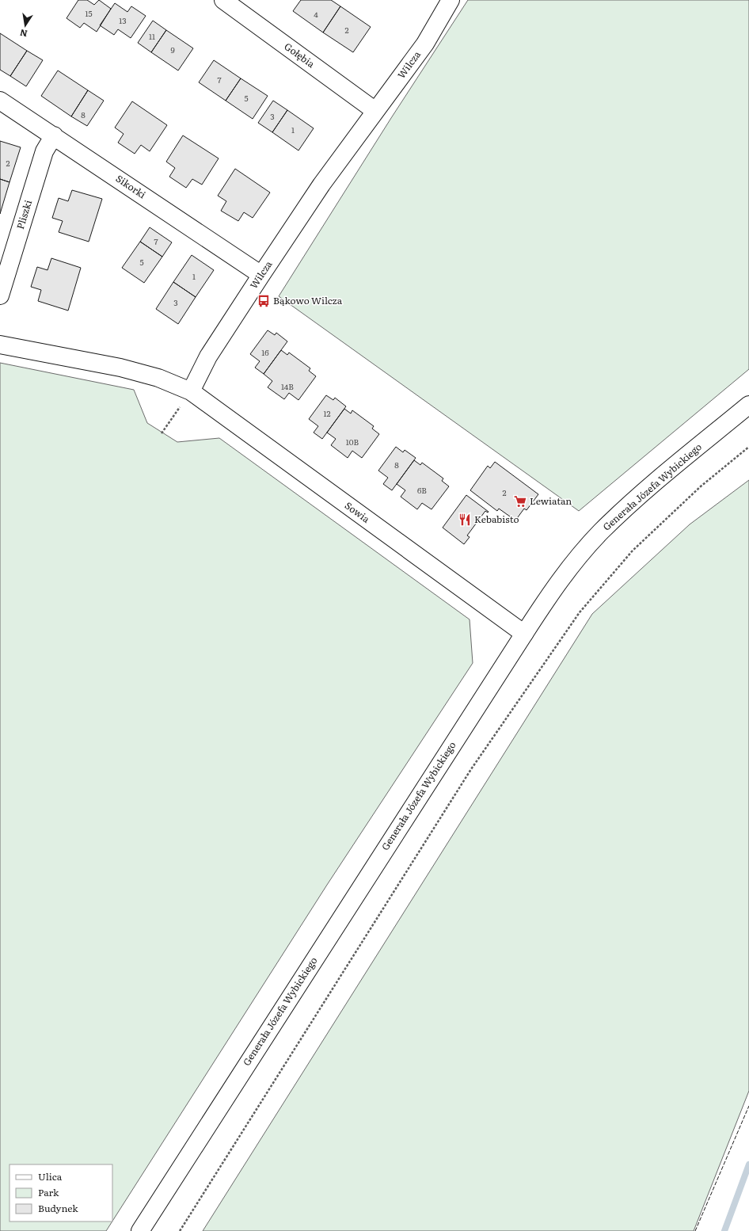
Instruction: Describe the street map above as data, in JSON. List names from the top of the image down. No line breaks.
{"streets":{"street":["Gołębia","Wilcza","Sikorki","Pliszki","Generała Józefa Wybickiego","Sowia"]},"crossings":[["Gołębia","Wilcza"],["Wilcza","Sikorki"],["Wilcza","Sowia"],["Sikorki","Pliszki"],["Generała Józefa Wybickiego","Sowia"]],"places":{"bus stop":["Bąkowo Wilcza"],"supermarket":["Lewiatan"],"restaurant":["Kebabisto"]},"house_numbers":["15","4","13","2","11","9","7","5","8","3","1","2","7","5","1","3","16","14B","12","10B","8","6B","2"],"legend":["Ulica","Park","Budynek"],"north":"bottom"}
